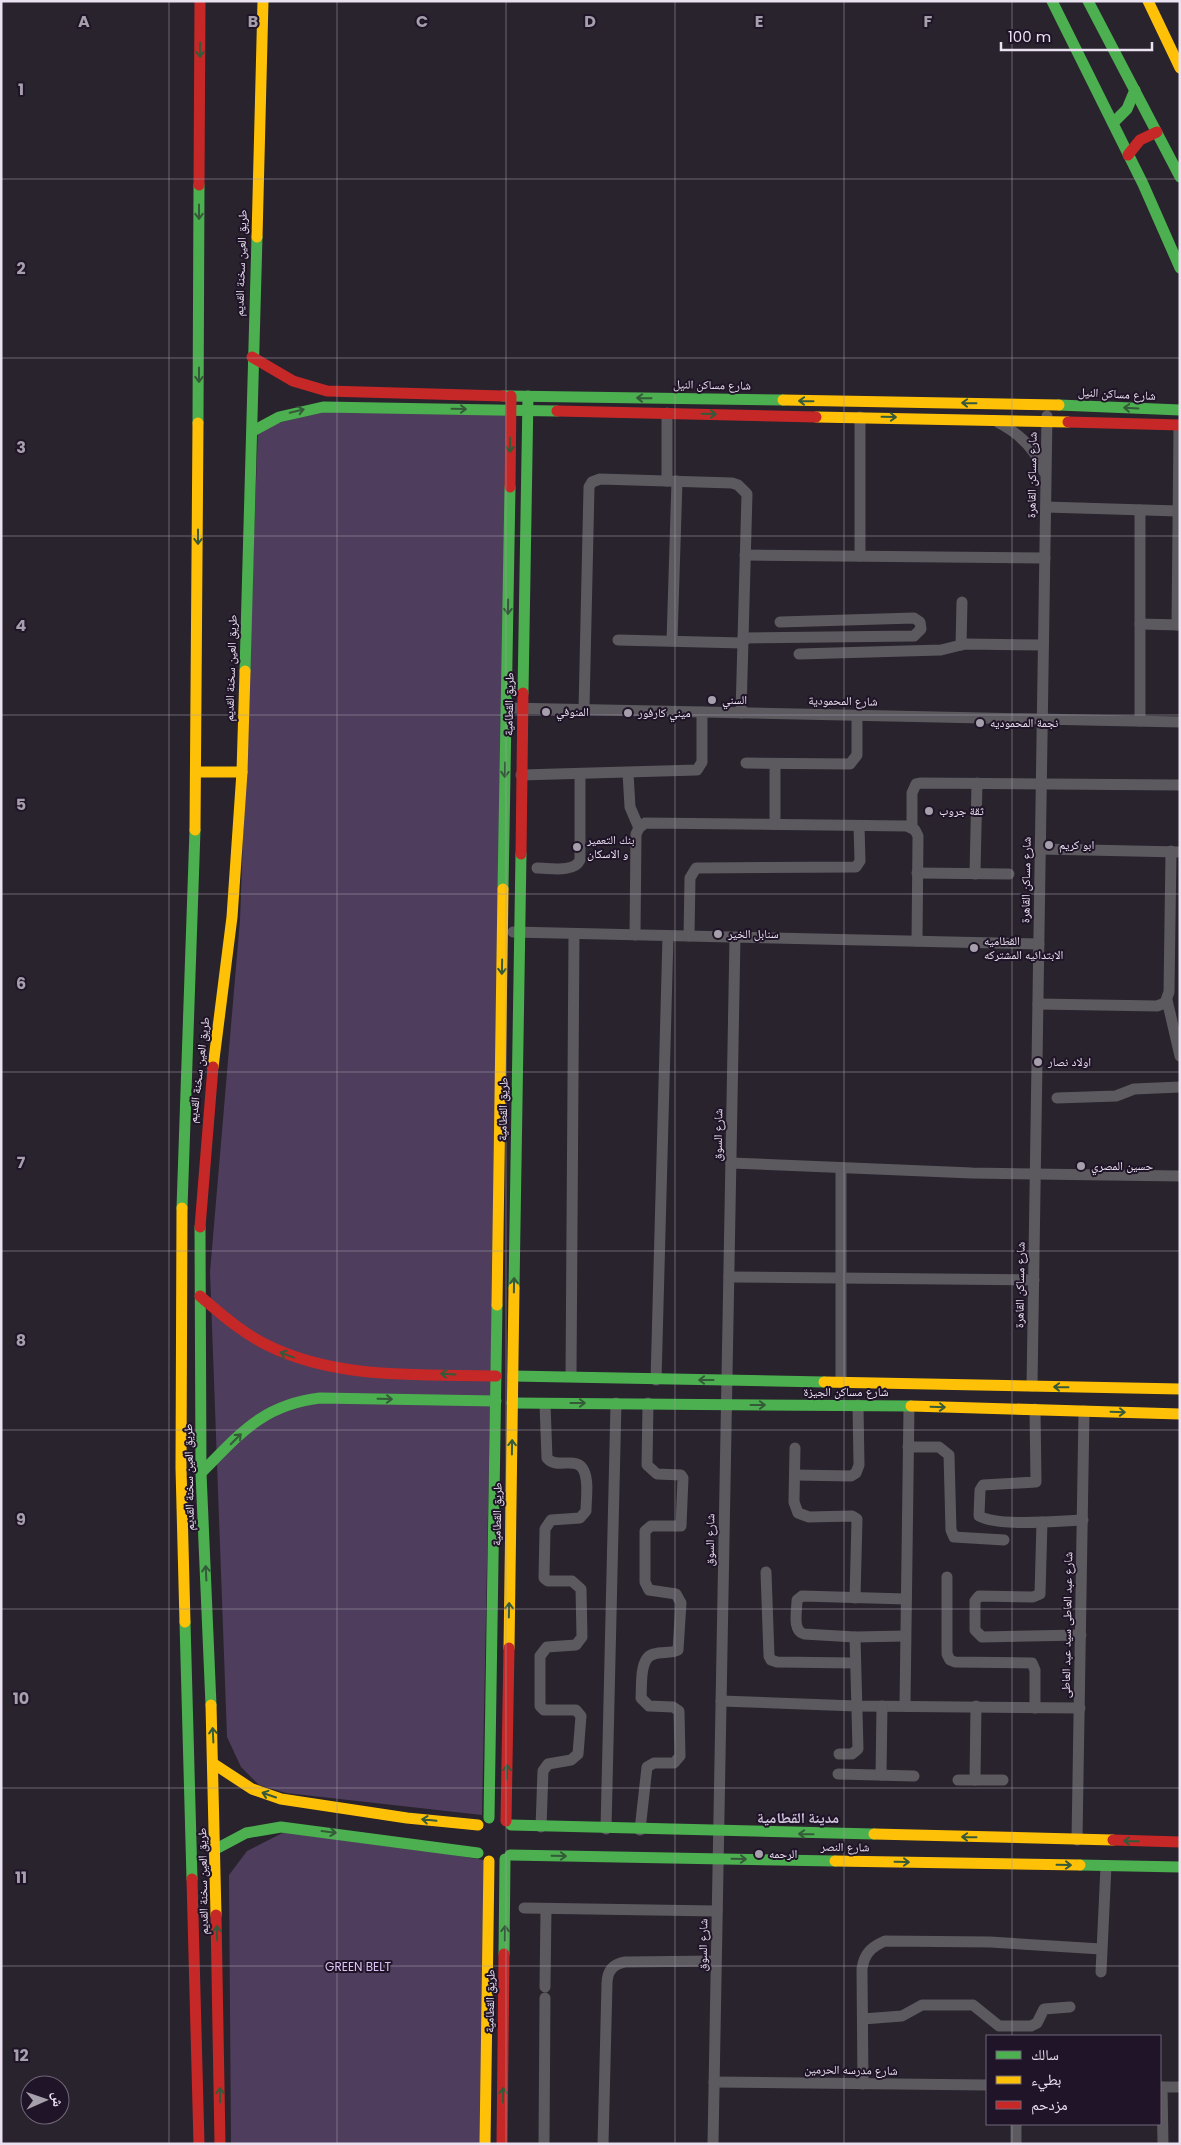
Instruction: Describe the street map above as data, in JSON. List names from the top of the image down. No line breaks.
{"streets":{"street":["طريق العين سخنة القديم","شارع مساكن النيل","شارع مساكن القاهرة","شارع المحمودية","طريق القطامية","شارع السوق","شارع مساكن الجيزة","شارع عبد العاطى سيد عبد العاطى","شارع النصر","شارع مدرسه الحرمين"]},"crossings":[["طريق العين سخنة القديم","شارع مساكن النيل"],["شارع مساكن النيل","شارع مساكن القاهرة"],["شارع مساكن النيل","طريق القطامية"],["شارع مساكن القاهرة","شارع المحمودية"],["شارع مساكن القاهرة","شارع مساكن الجيزة"],["شارع المحمودية","طريق القطامية"],["طريق القطامية","شارع مساكن الجيزة"],["طريق القطامية","شارع النصر"],["شارع السوق","شارع مساكن الجيزة"],["شارع السوق","شارع النصر"],["شارع السوق","شارع مدرسه الحرمين"],["شارع مساكن الجيزة","شارع عبد العاطى سيد عبد العاطى"],["شارع عبد العاطى سيد عبد العاطى","شارع النصر"]],"districts":["مدينة القطامية"],"parks":["GREEN BELT"],"places":["السني","المنوفي","ميني كارفور","نجمة المحموديه","ثقة جروب","ابو كريم","بنك التعمير و الاسكان","سنابل الخير","القطاميه الابتدائيه المشتركه","اولاد نصار","حسين المصري","الرحمه"],"legend":["سالك","بطيء","مزدحم"],"scale_bar":"100 m","north":"right","grid":{"columns":["A","B","C","D","E","F"],"rows":["1","2","3","4","5","6","7","8","9","10","11","12"]}}
